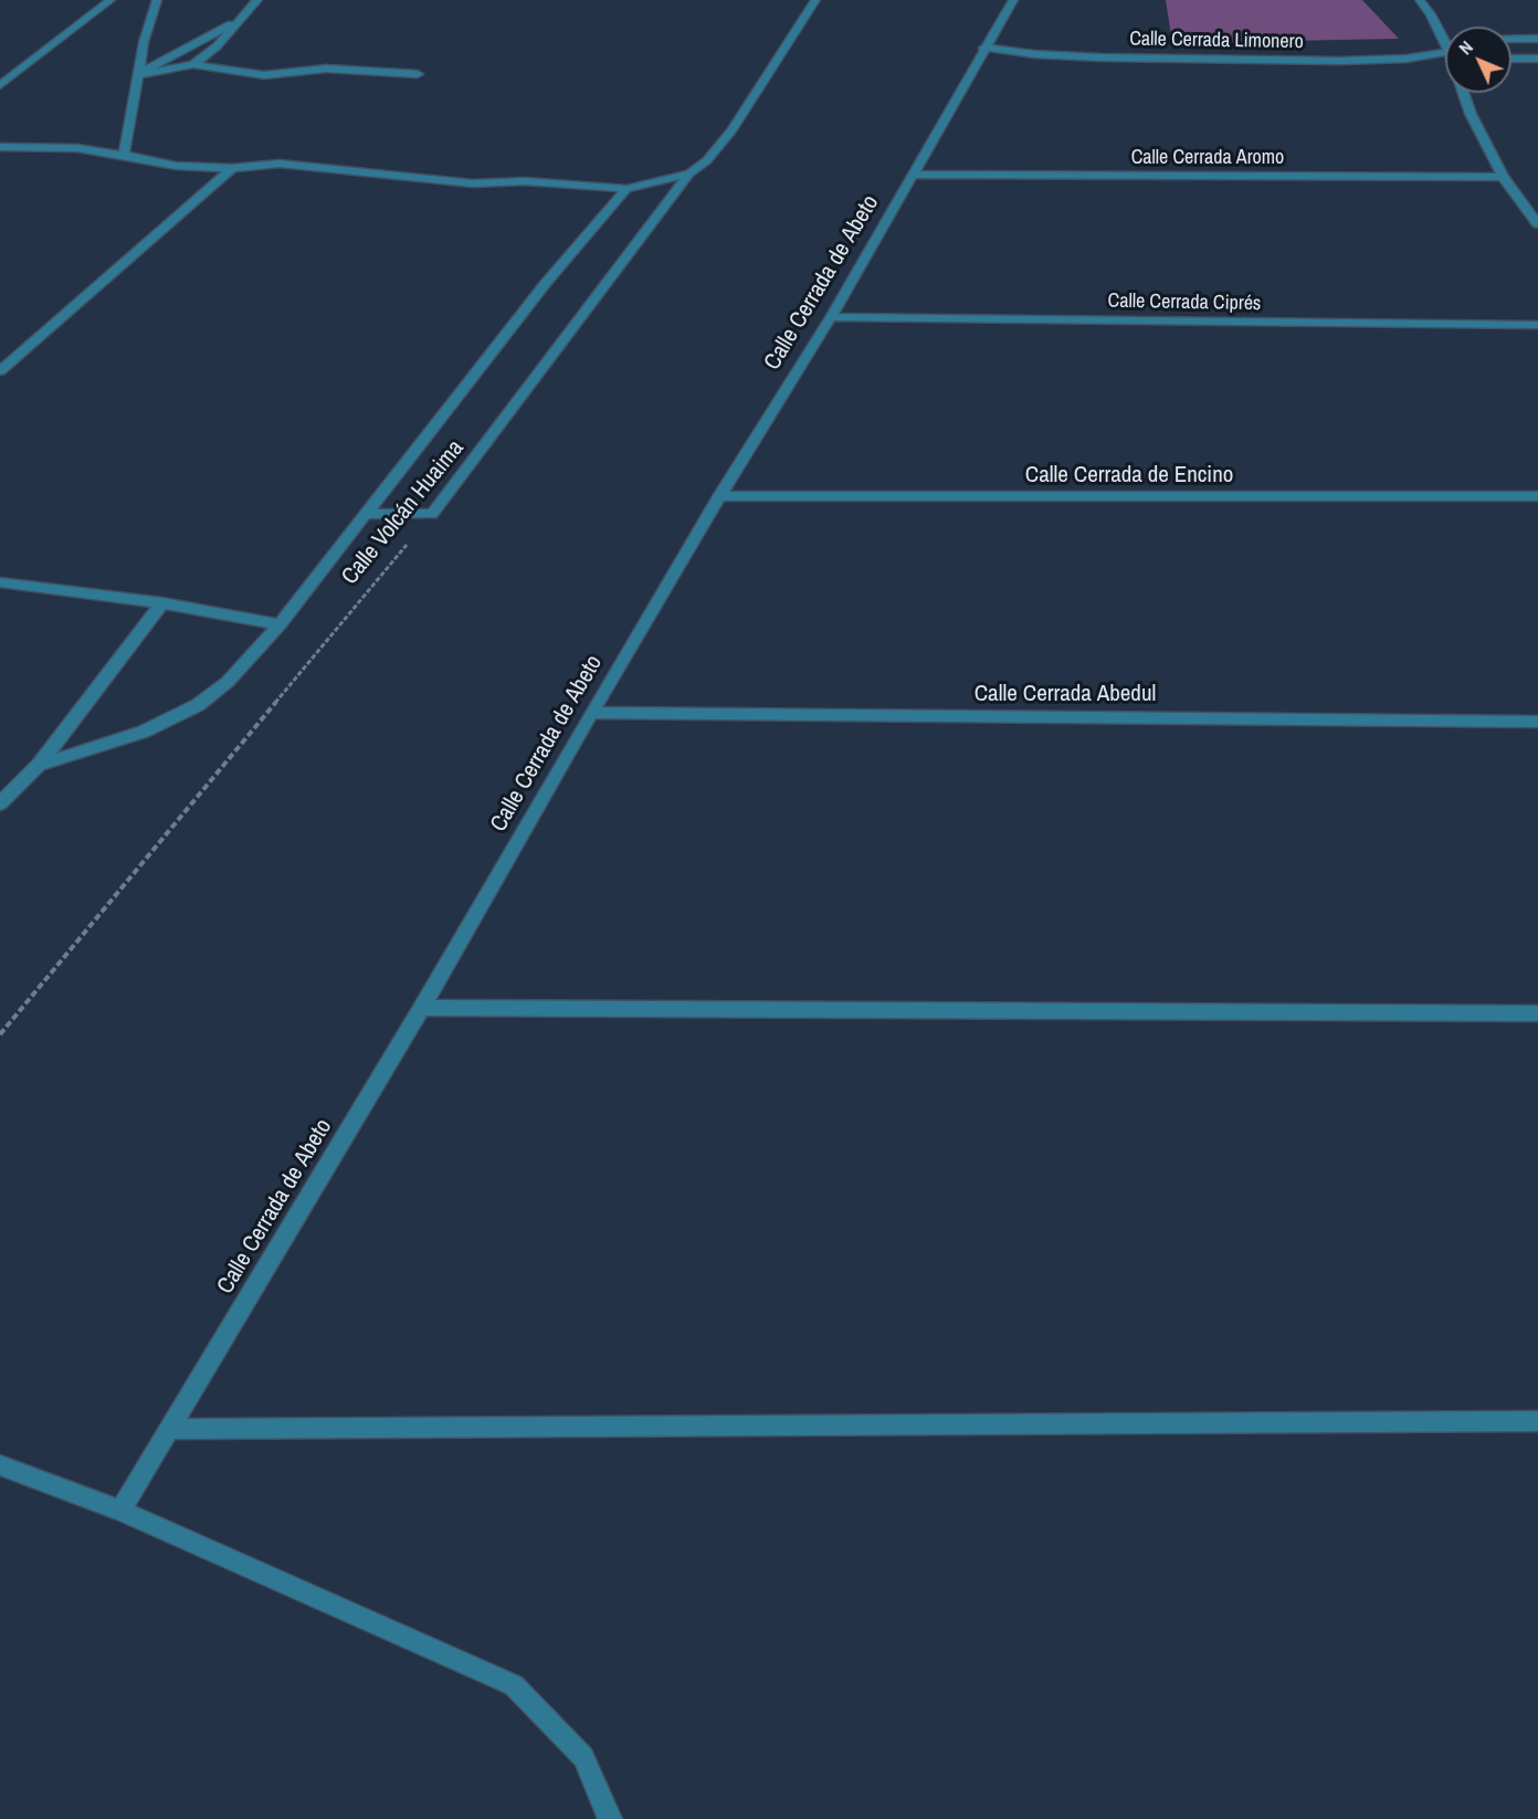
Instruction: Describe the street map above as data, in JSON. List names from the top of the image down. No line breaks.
{"streets":{"street":["Calle Cerrada Limonero","Calle Cerrada Aromo","Calle Cerrada de Abeto","Calle Cerrada Ciprés","Calle Cerrada de Encino","Calle Volcán Huaima","Calle Cerrada Abedul"]},"crossings":[["Calle Cerrada Limonero","Calle Cerrada de Abeto"],["Calle Cerrada Aromo","Calle Cerrada de Abeto"],["Calle Cerrada de Abeto","Calle Cerrada Ciprés"],["Calle Cerrada de Abeto","Calle Cerrada de Encino"],["Calle Cerrada de Abeto","Calle Cerrada Abedul"]],"north":"top left"}
